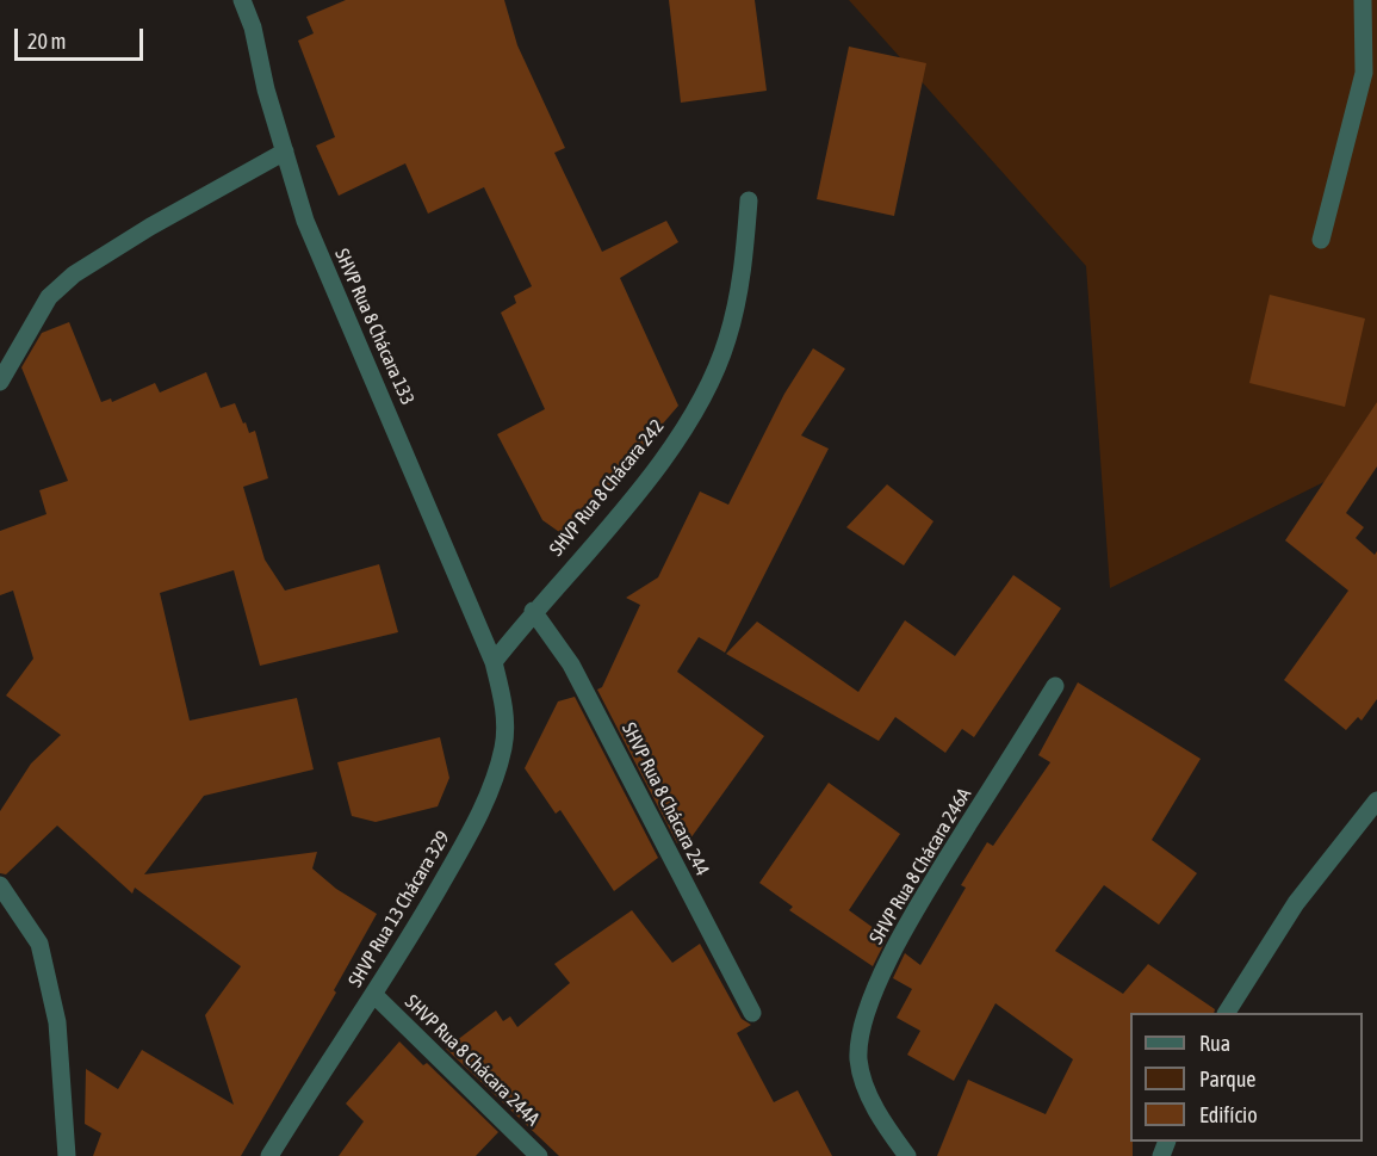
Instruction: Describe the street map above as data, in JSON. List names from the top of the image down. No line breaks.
{"streets":{"street":["SHVP Rua 8 Chácara 133","SHVP Rua 8 Chácara 242","SHVP Rua 8 Chácara 244","SHVP Rua 8 Chácara 246A","SHVP Rua 13 Chácara 329","SHVP Rua 8 Chácara 244A"]},"crossings":[["SHVP Rua 8 Chácara 133","SHVP Rua 8 Chácara 242"],["SHVP Rua 8 Chácara 133","SHVP Rua 13 Chácara 329"],["SHVP Rua 8 Chácara 242","SHVP Rua 8 Chácara 244"],["SHVP Rua 8 Chácara 242","SHVP Rua 13 Chácara 329"],["SHVP Rua 13 Chácara 329","SHVP Rua 8 Chácara 244A"]],"legend":["Rua","Parque","Edifício"],"scale_bar":"20 m"}
